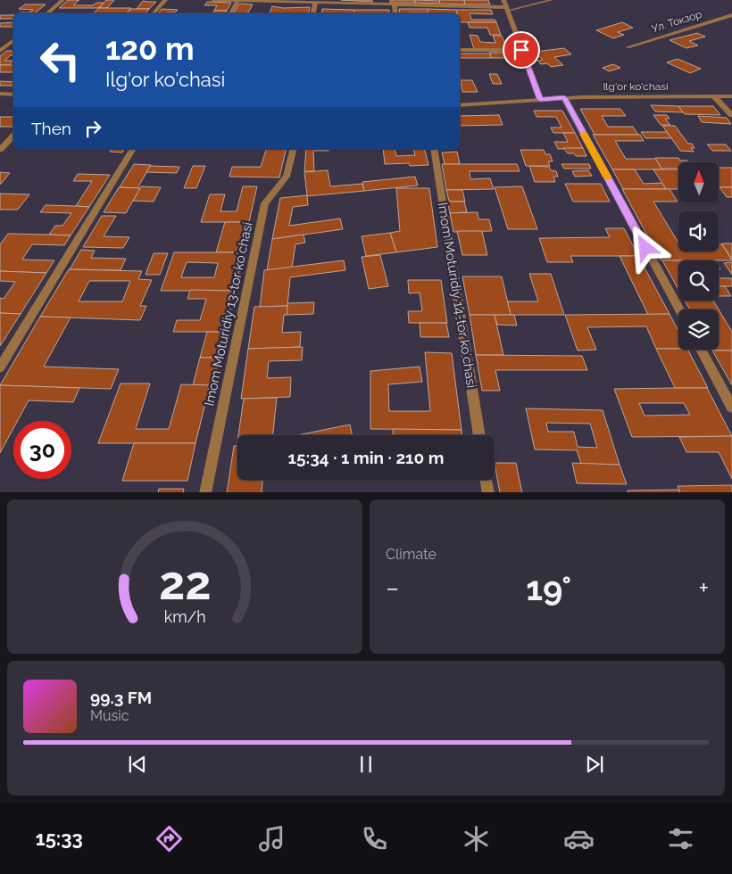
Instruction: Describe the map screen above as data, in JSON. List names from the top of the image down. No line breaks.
{"streets":{"street":["Ул. Токзор","Ilg'or ko'chasi","Imom Moturidiy 14-tor koʻchasi","Imom Moturidiy 13-tor koʻchasi"]},"north":"top","page":{"turn":["120 m","Ilg'or ko'chasi"],"then":"Then","limit":"30","trip":"15:34 · 1 min · 210 m","tile":"Climate","heat":["−","19°","+"],"song":["99.3 FM","Music"],"tabs":"15:33","gauge":["22","km/h"]}}
